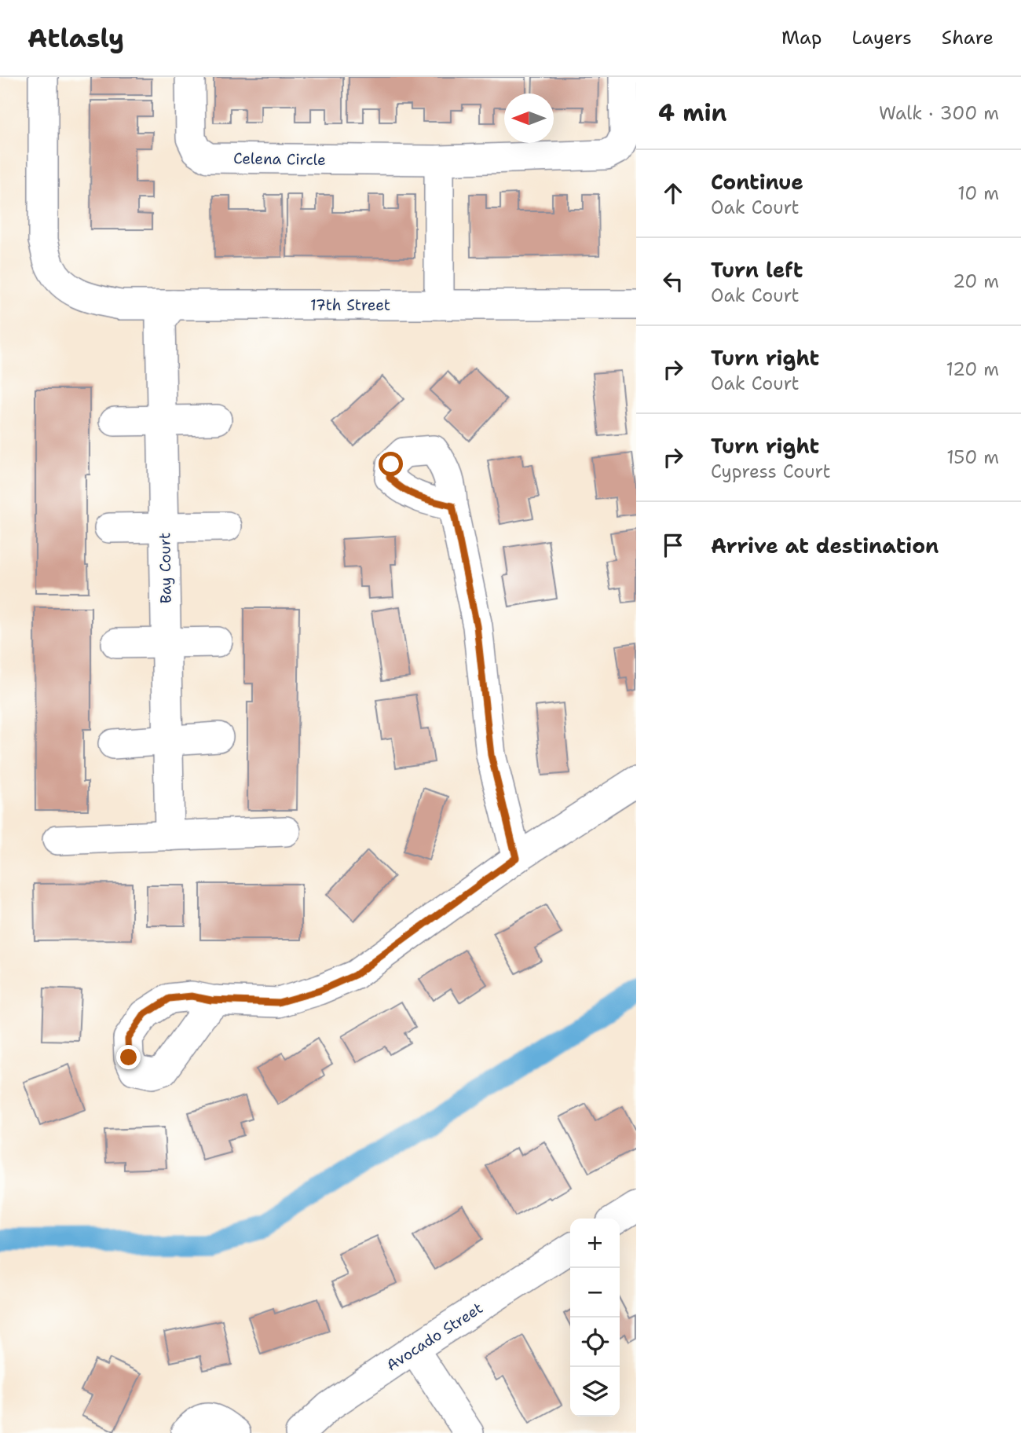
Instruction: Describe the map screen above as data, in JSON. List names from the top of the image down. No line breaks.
{"streets":{"street":["Celena Circle","17th Street","Bay Court","Avocado Street"]},"crossings":[["17th Street","Bay Court"]],"north":"left","page":{"header":"Atlasly","nav":["Map","Layers","Share"],"heading":["4 min","Walk · 300 m"],"list":[["Continue","Oak Court","10 m"],["Turn left","Oak Court","20 m"],["Turn right","Oak Court","120 m"],["Turn right","Cypress Court","150 m"],"Arrive at destination"],"map_buttons":["+","−"]}}
